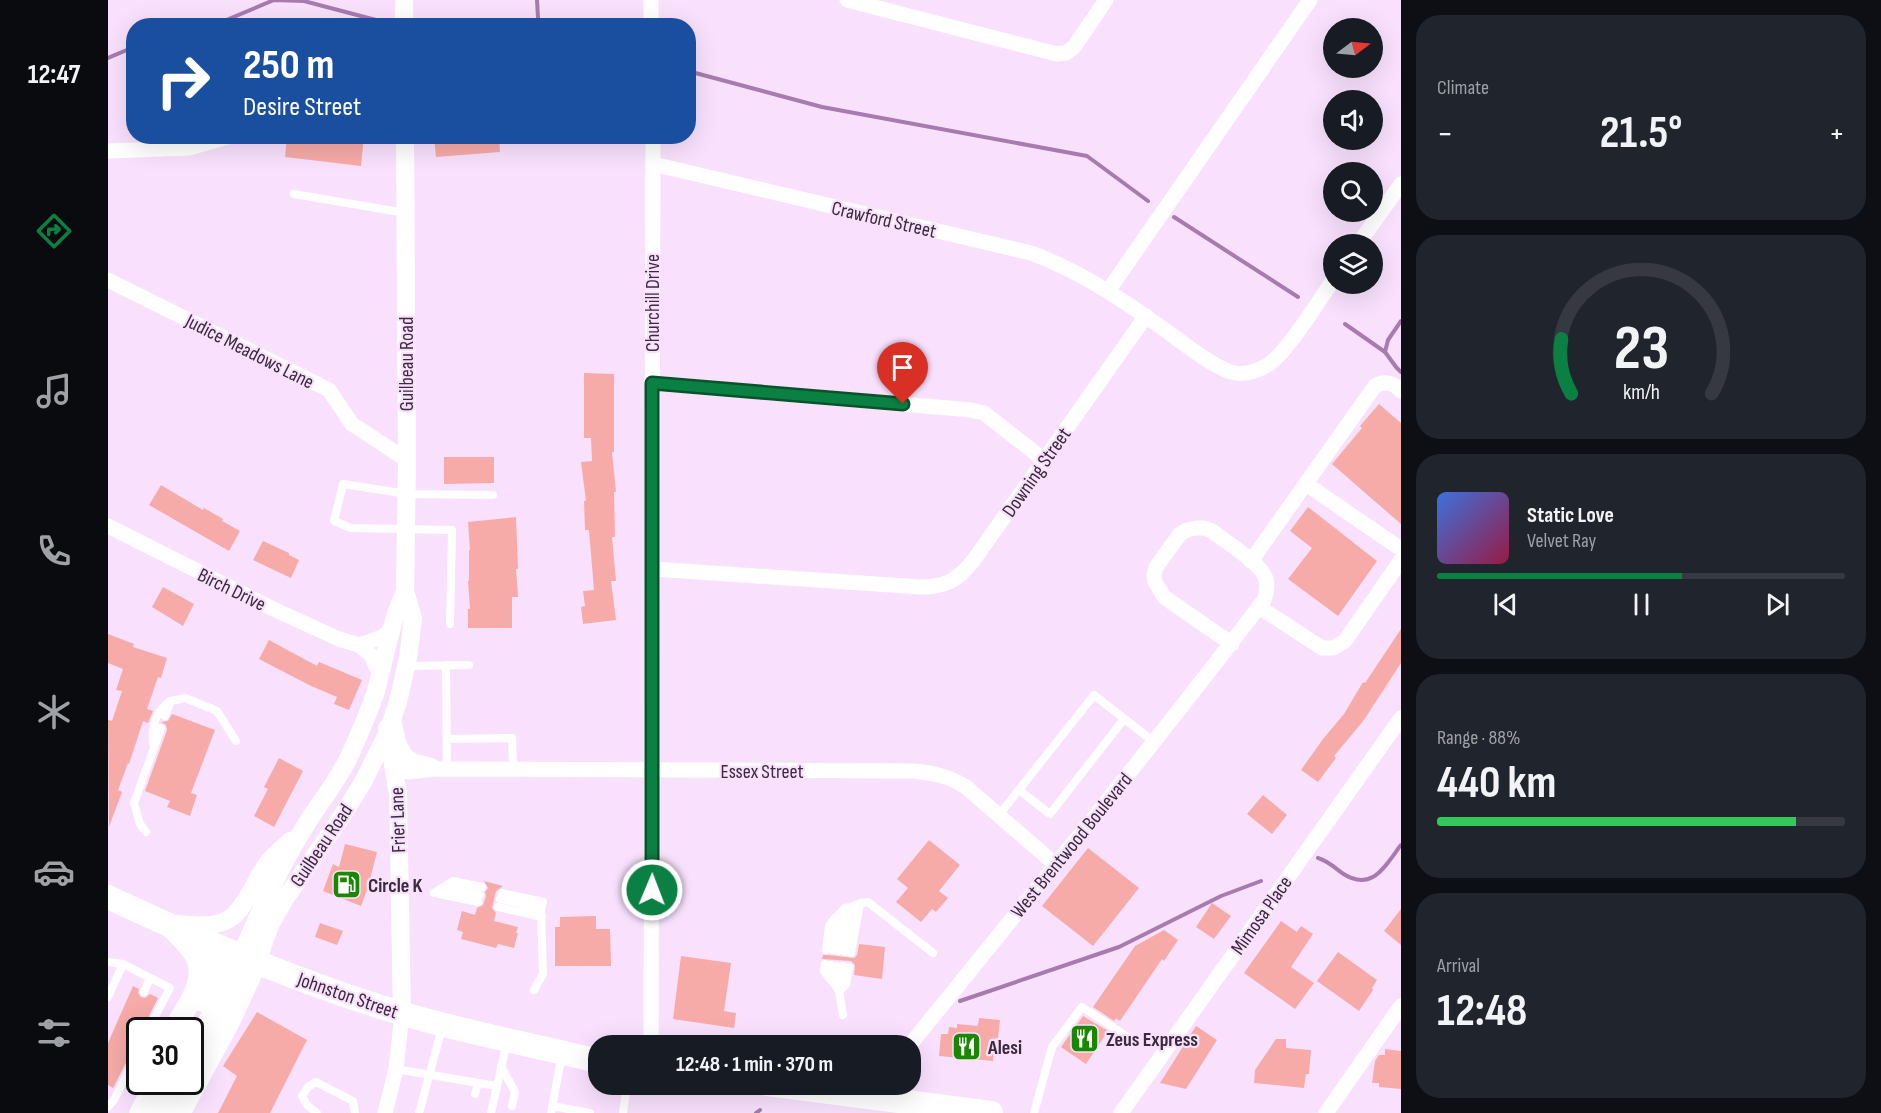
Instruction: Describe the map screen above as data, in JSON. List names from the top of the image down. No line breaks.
{"streets":{"main road":["Johnston Street"],"street":["Crawford Street","Churchill Drive","Judice Meadows Lane","Guilbeau Road","Downing Street","Birch Drive","Essex Street","Frier Lane","West Brentwood Boulevard","Mimosa Place"]},"crossings":[["Crawford Street","Churchill Drive"],["Crawford Street","Downing Street"],["Churchill Drive","Downing Street"],["Churchill Drive","Essex Street"],["Judice Meadows Lane","Guilbeau Road"],["Guilbeau Road","Essex Street"],["Guilbeau Road","Frier Lane"],["Guilbeau Road","Johnston Street"],["Essex Street","Frier Lane"],["Essex Street","West Brentwood Boulevard"],["Frier Lane","Johnston Street"]],"places":{"fuel station":["Circle K"],"restaurant":["Zeus Express","Alesi"]},"north":"right","page":{"tabs":"12:47","tile":["Climate",["Range · 88%","440 km"],["Arrival","12:48"]],"turn":["250 m","Desire Street"],"heat":["−","21.5°","+"],"song":["Static Love","Velvet Ray"],"limit":"30","trip":"12:48 · 1 min · 370 m","gauge":["23","km/h"]}}
